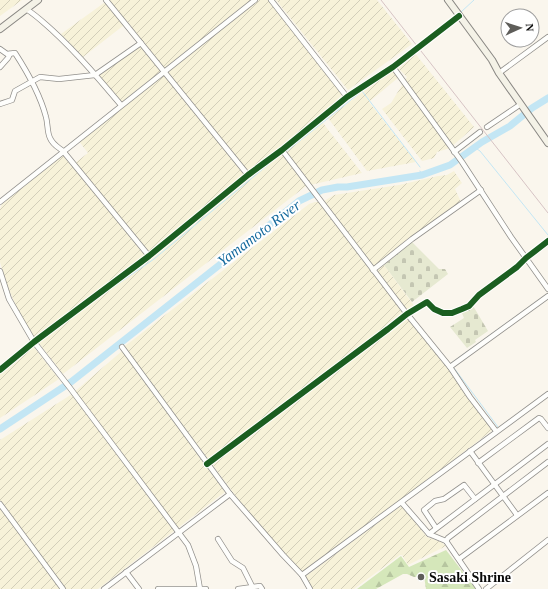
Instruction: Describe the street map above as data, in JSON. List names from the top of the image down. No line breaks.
{"water":["Yamamoto River"],"places":["Sasaki Shrine"],"north":"right"}
